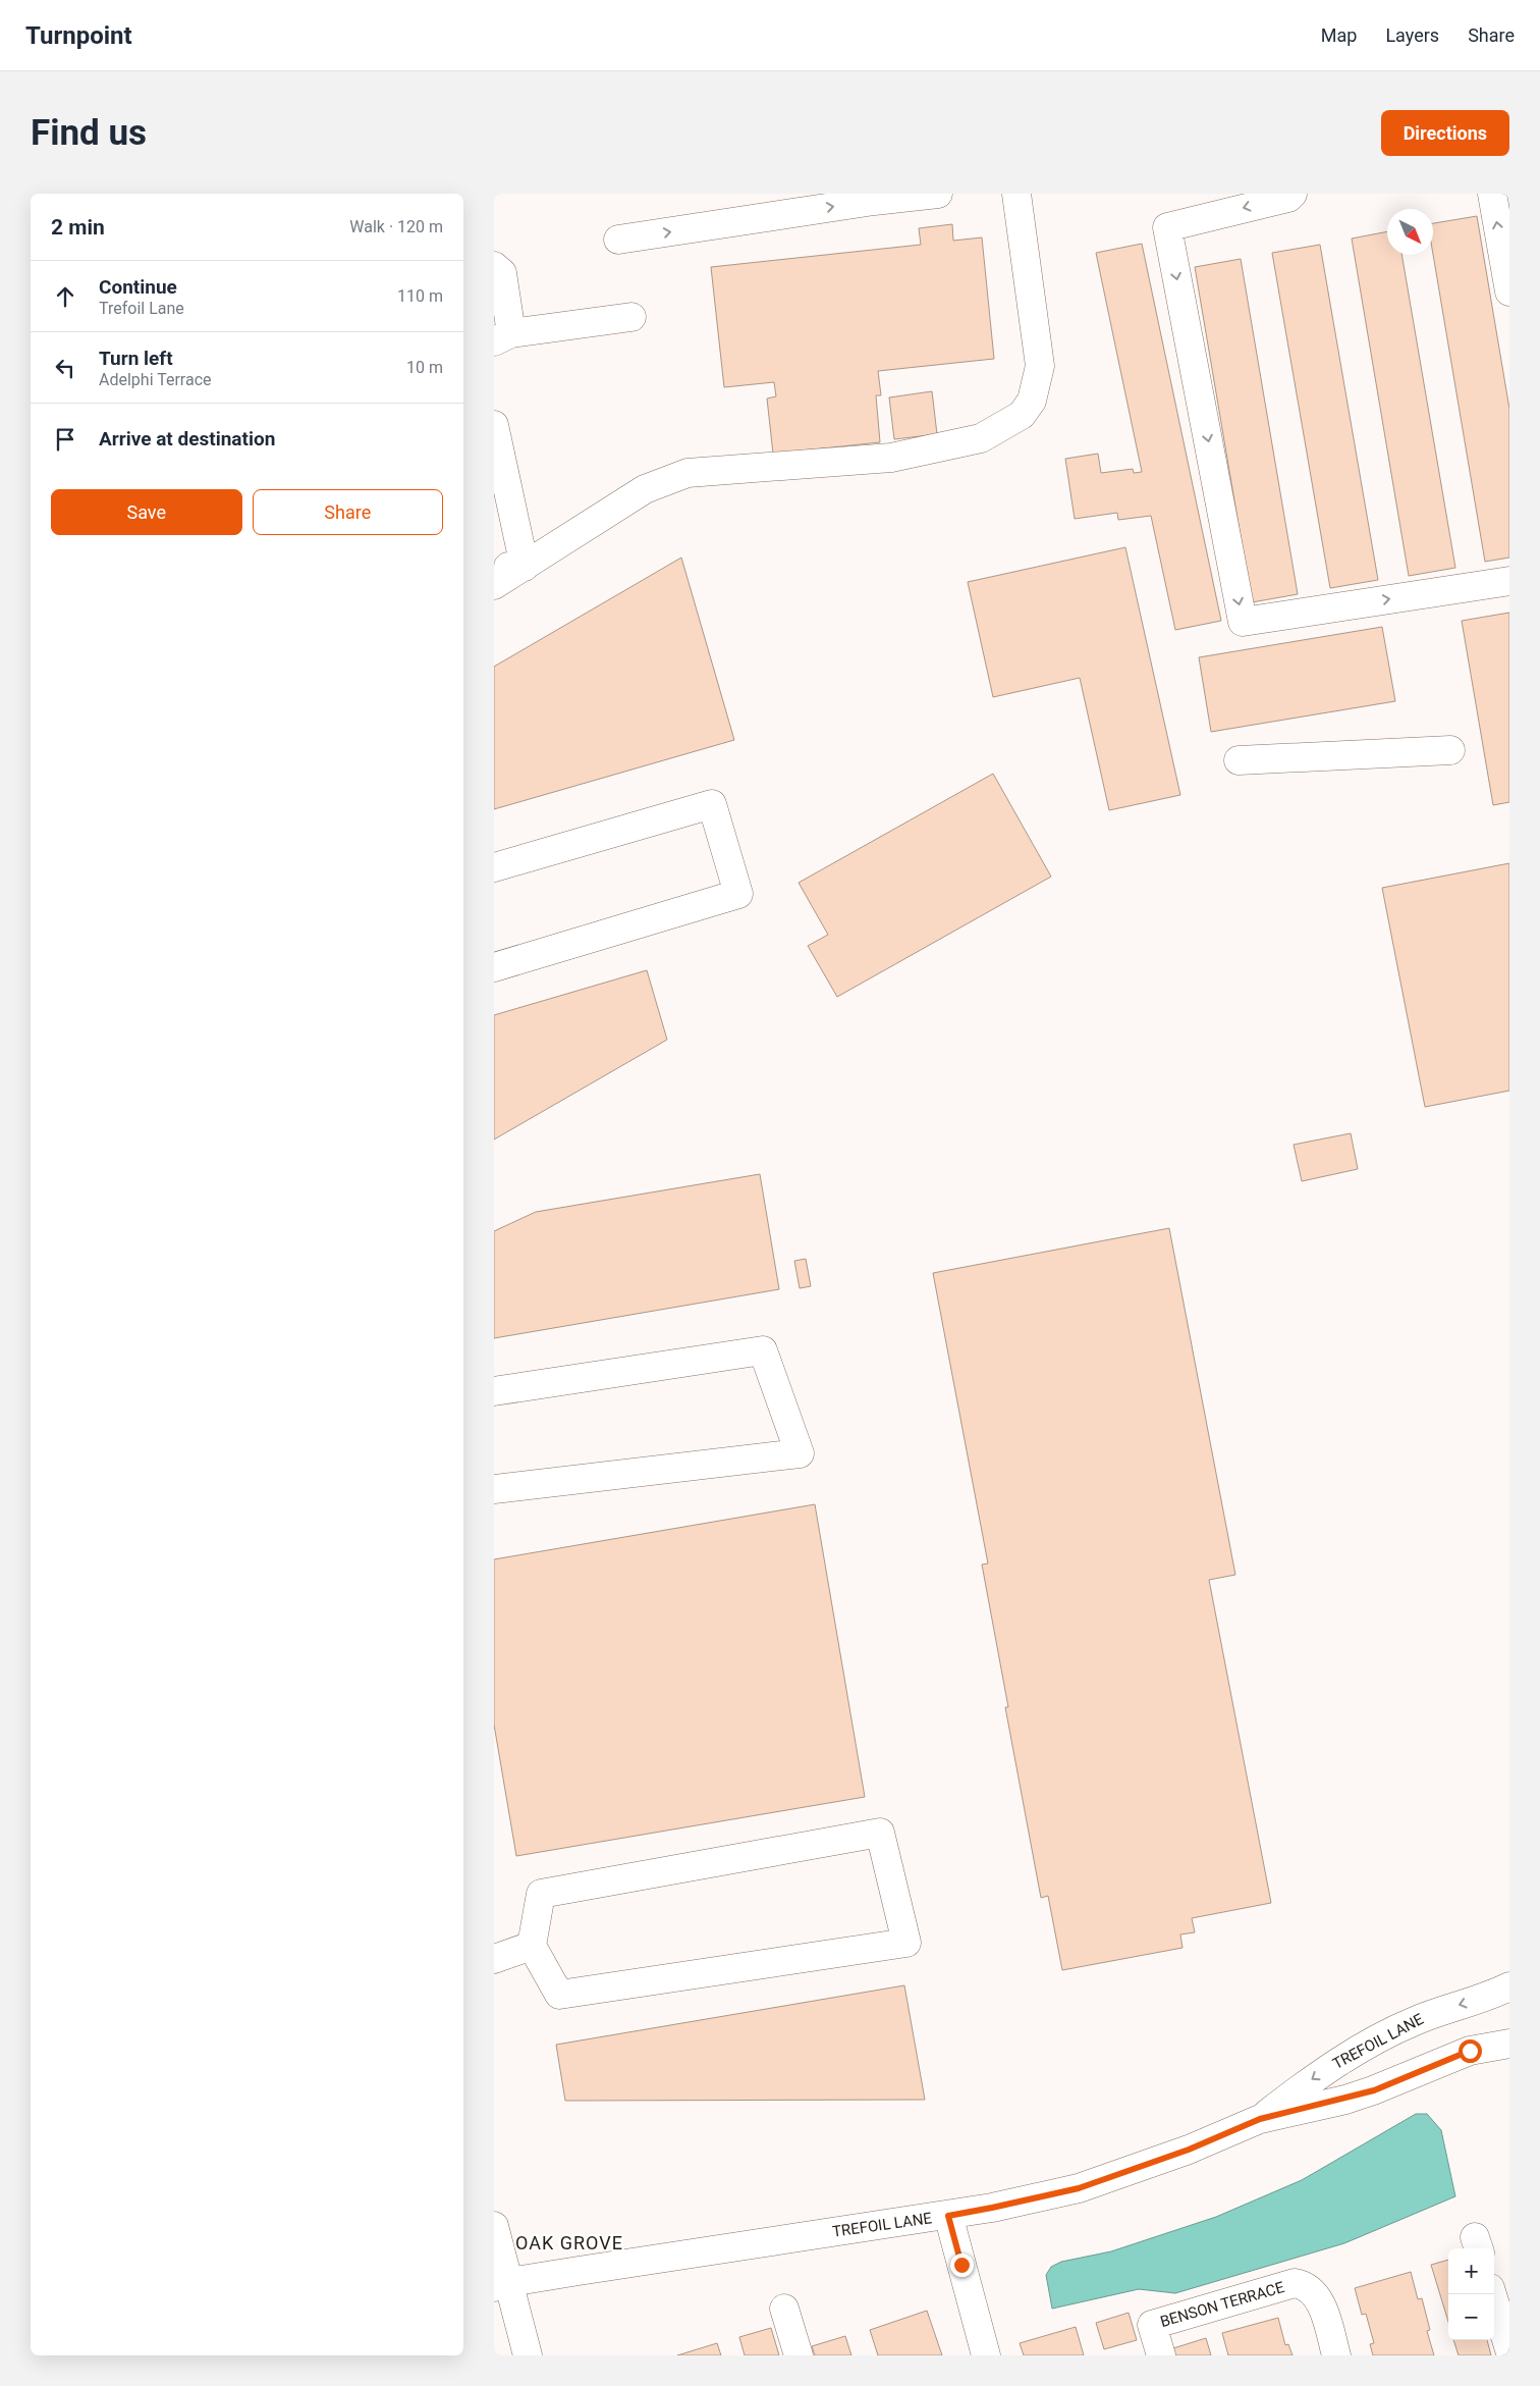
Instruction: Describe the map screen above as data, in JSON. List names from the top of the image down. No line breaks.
{"streets":{"street":["TREFOIL LANE","BENSON TERRACE"]},"districts":["OAK GROVE"],"north":"bottom right","page":{"header":"Turnpoint","nav":["Map","Layers","Share"],"buttons":["Directions",["Save","Share"]],"title":"Find us","heading":["2 min","Walk · 120 m"],"list":[["Continue","Trefoil Lane","110 m"],["Turn left","Adelphi Terrace","10 m"],"Arrive at destination"],"map_buttons":["+","−"]}}
